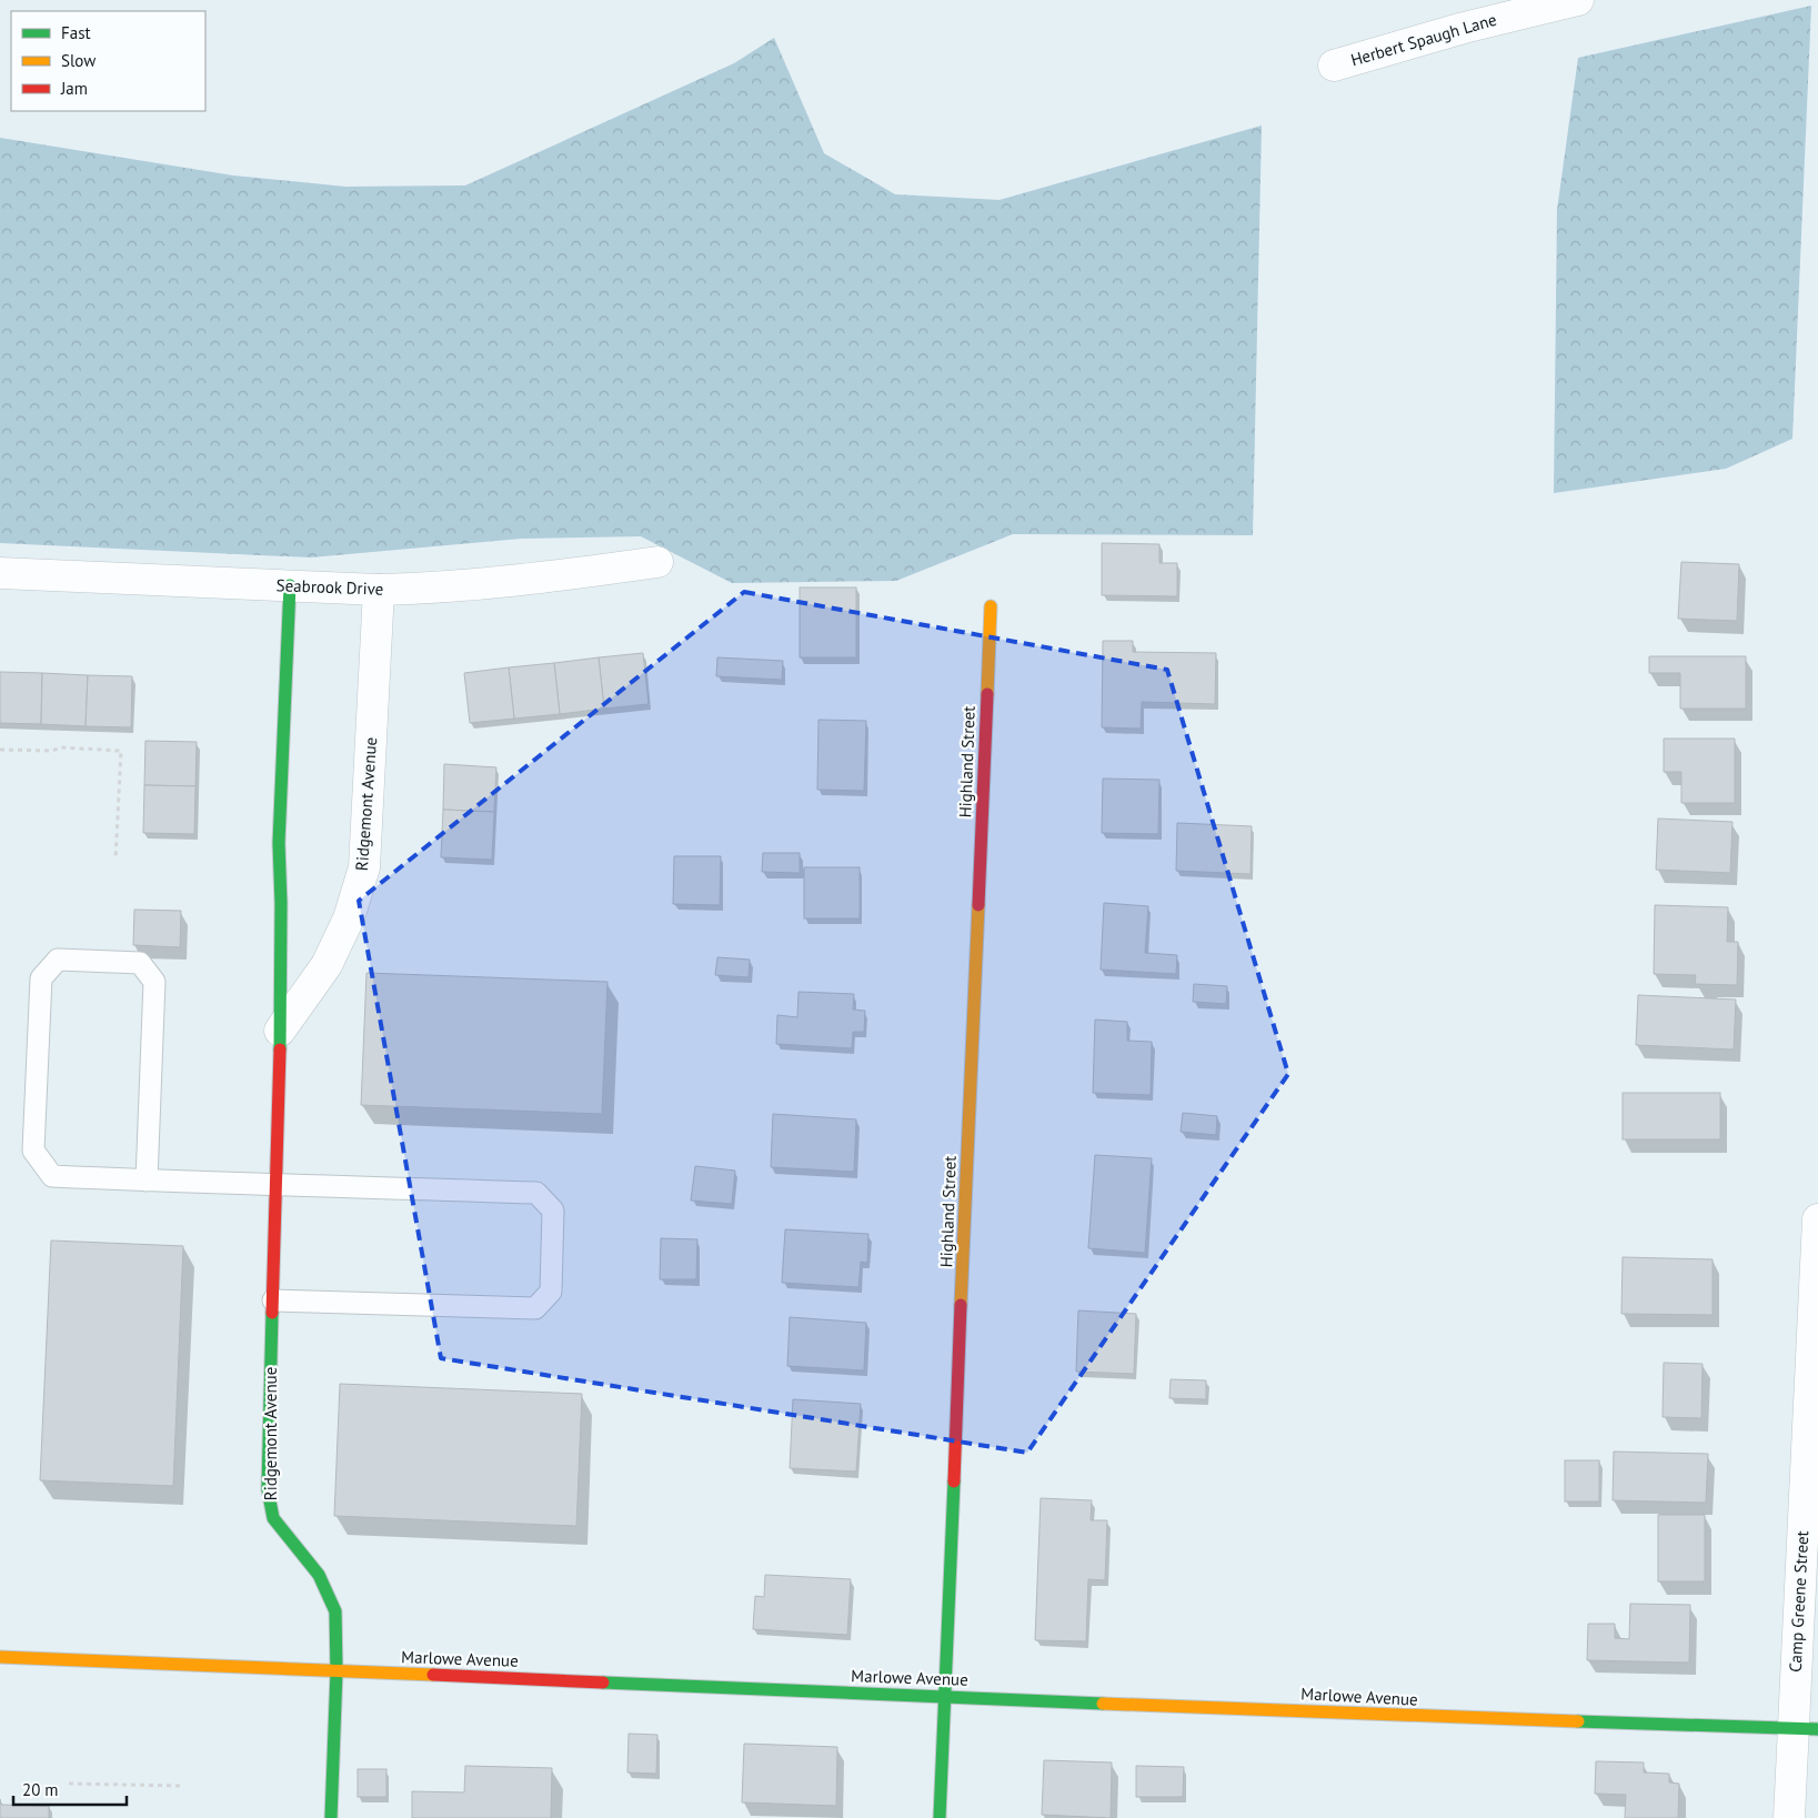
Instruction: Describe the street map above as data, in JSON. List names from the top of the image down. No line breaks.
{"streets":{"street":["Herbert Spaugh Lane","Seabrook Drive","Highland Street","Ridgemont Avenue","Camp Greene Street","Marlowe Avenue"]},"crossings":[["Seabrook Drive","Ridgemont Avenue"],["Highland Street","Marlowe Avenue"],["Ridgemont Avenue","Marlowe Avenue"],["Camp Greene Street","Marlowe Avenue"]],"legend":["Fast","Slow","Jam"],"scale_bar":"20 m"}
